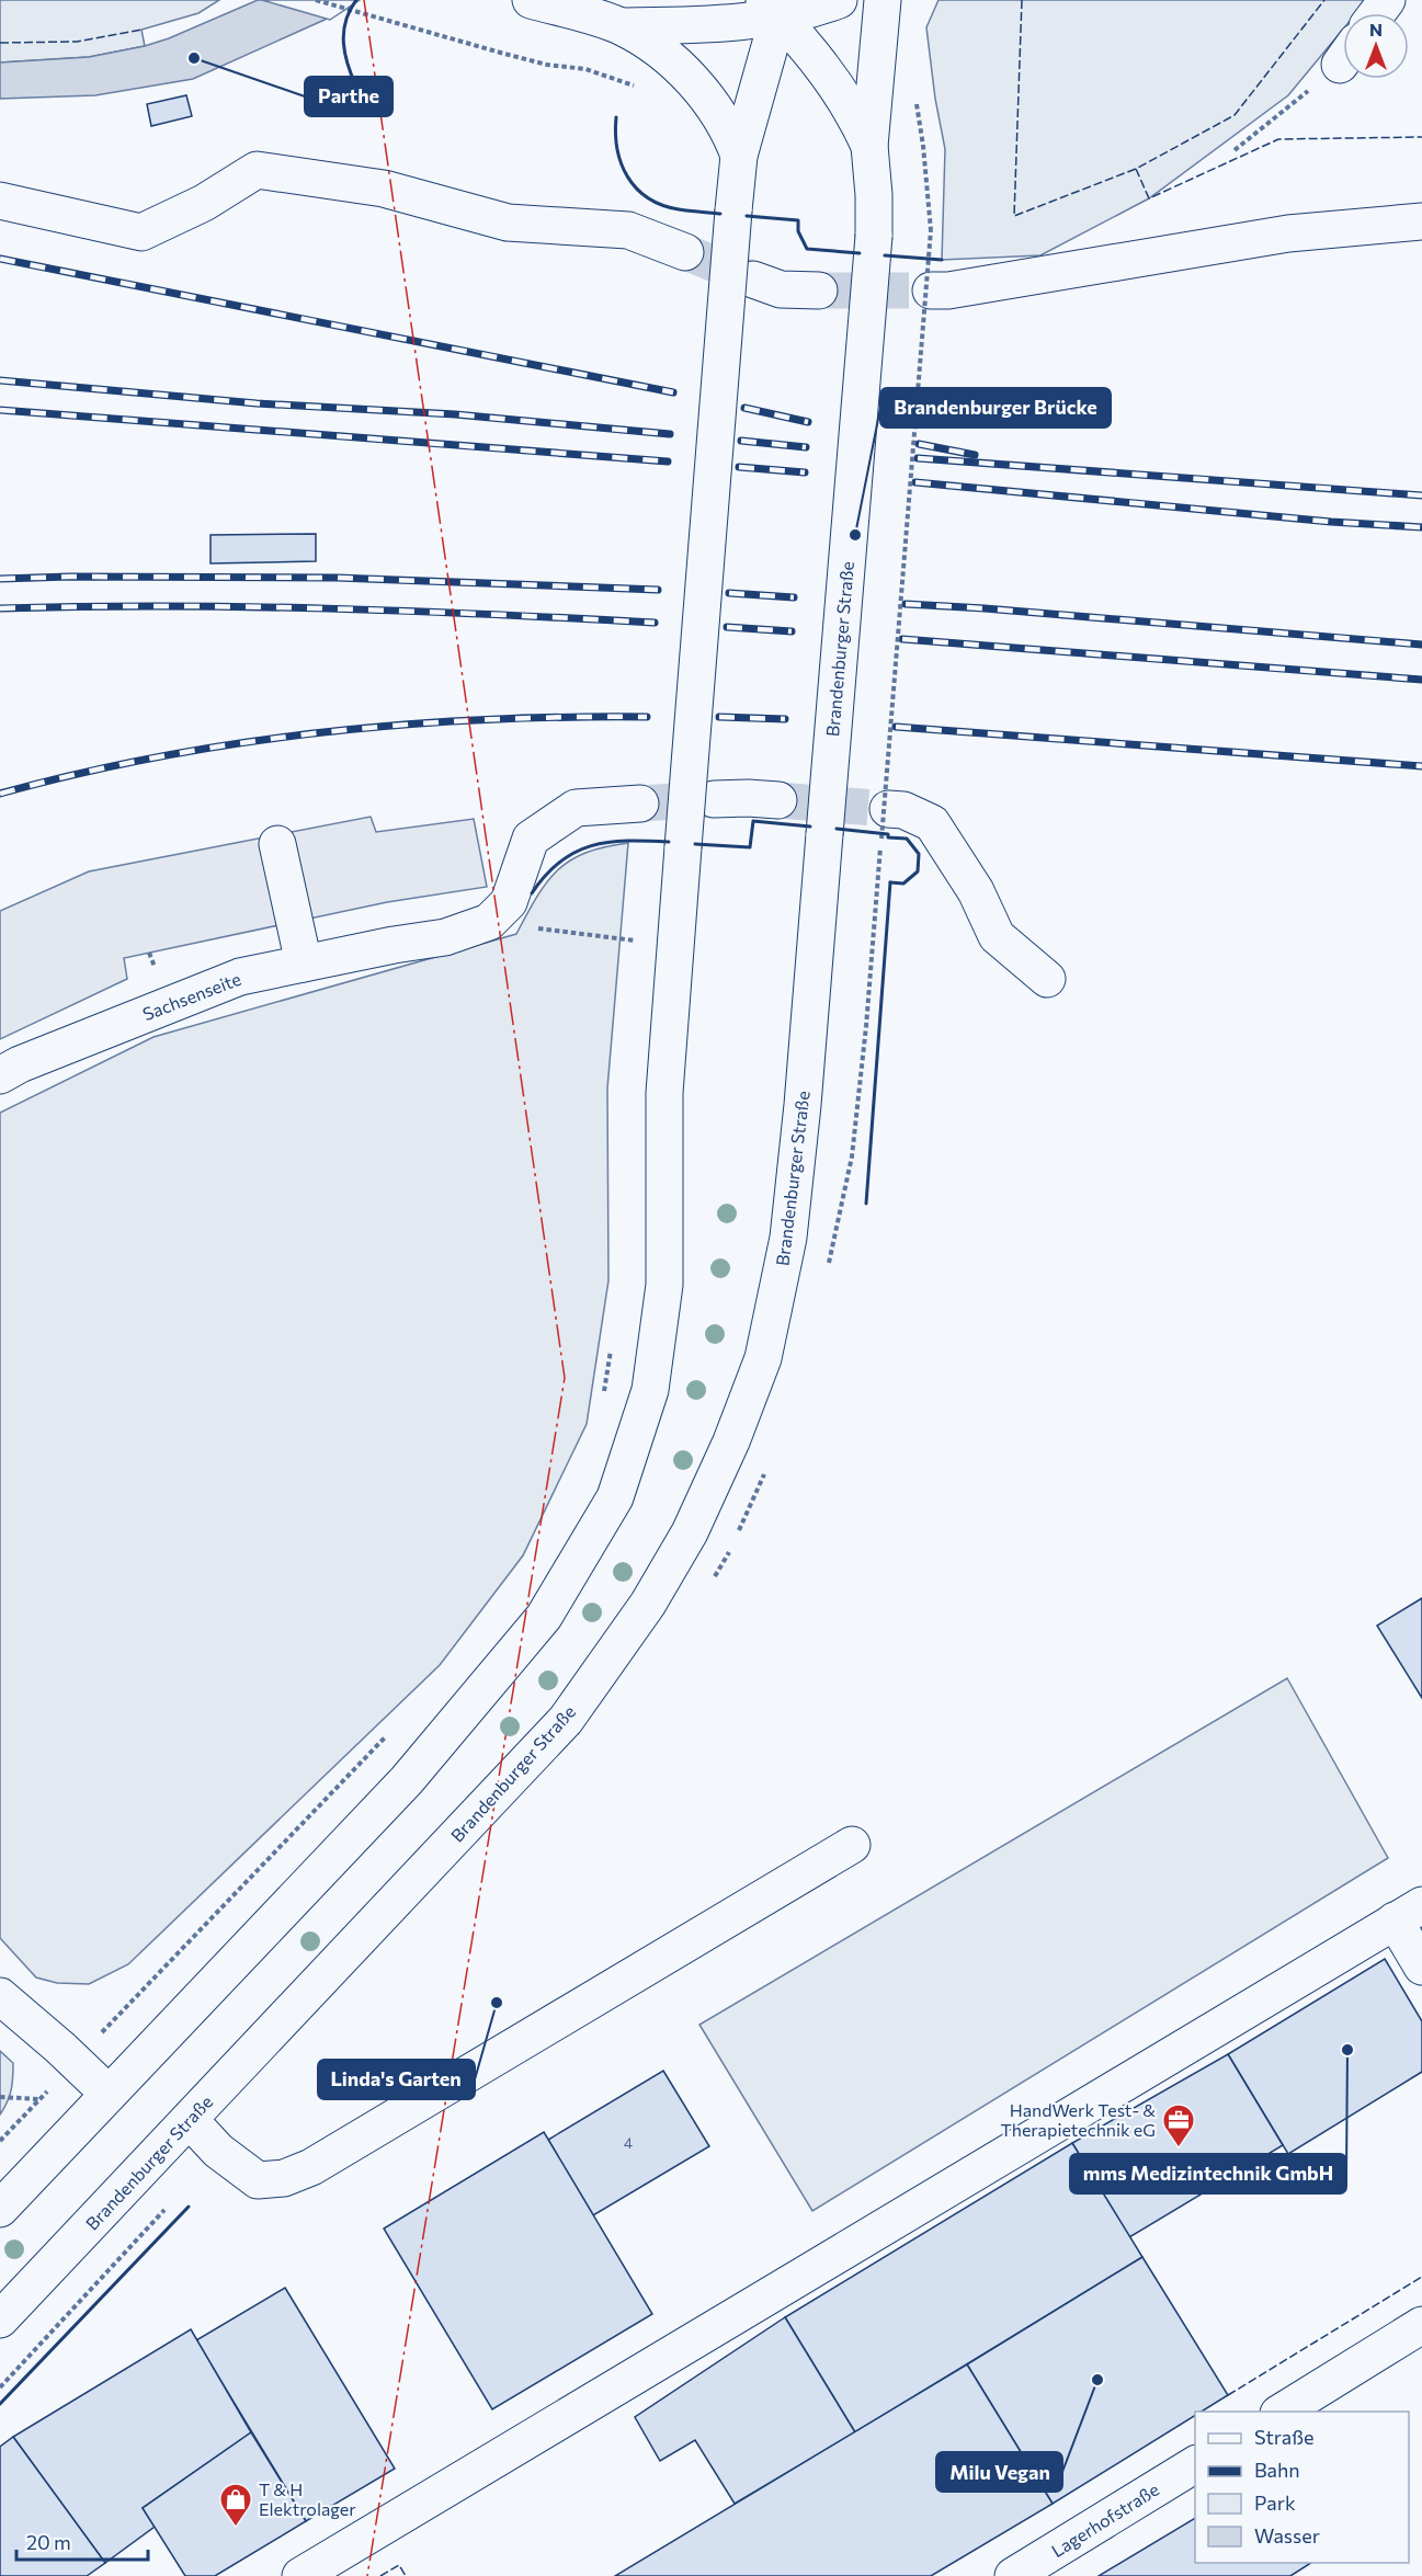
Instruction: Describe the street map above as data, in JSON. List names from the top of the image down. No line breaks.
{"streets":{"main road":["Brandenburger Straße","Sachsenseite","Lagerhofstraße"]},"places":{"other":["Parthe","Brandenburger Brücke","Linda's Garten","mms Medizintechnik GmbH","Milu Vegan"],"office":["HandWerk Test- & Therapietechnik eG"],"shop":["T & H Elektrolager"]},"house_numbers":["4"],"legend":["Straße","Bahn","Park","Wasser"],"scale_bar":"20 m","north":"top"}
